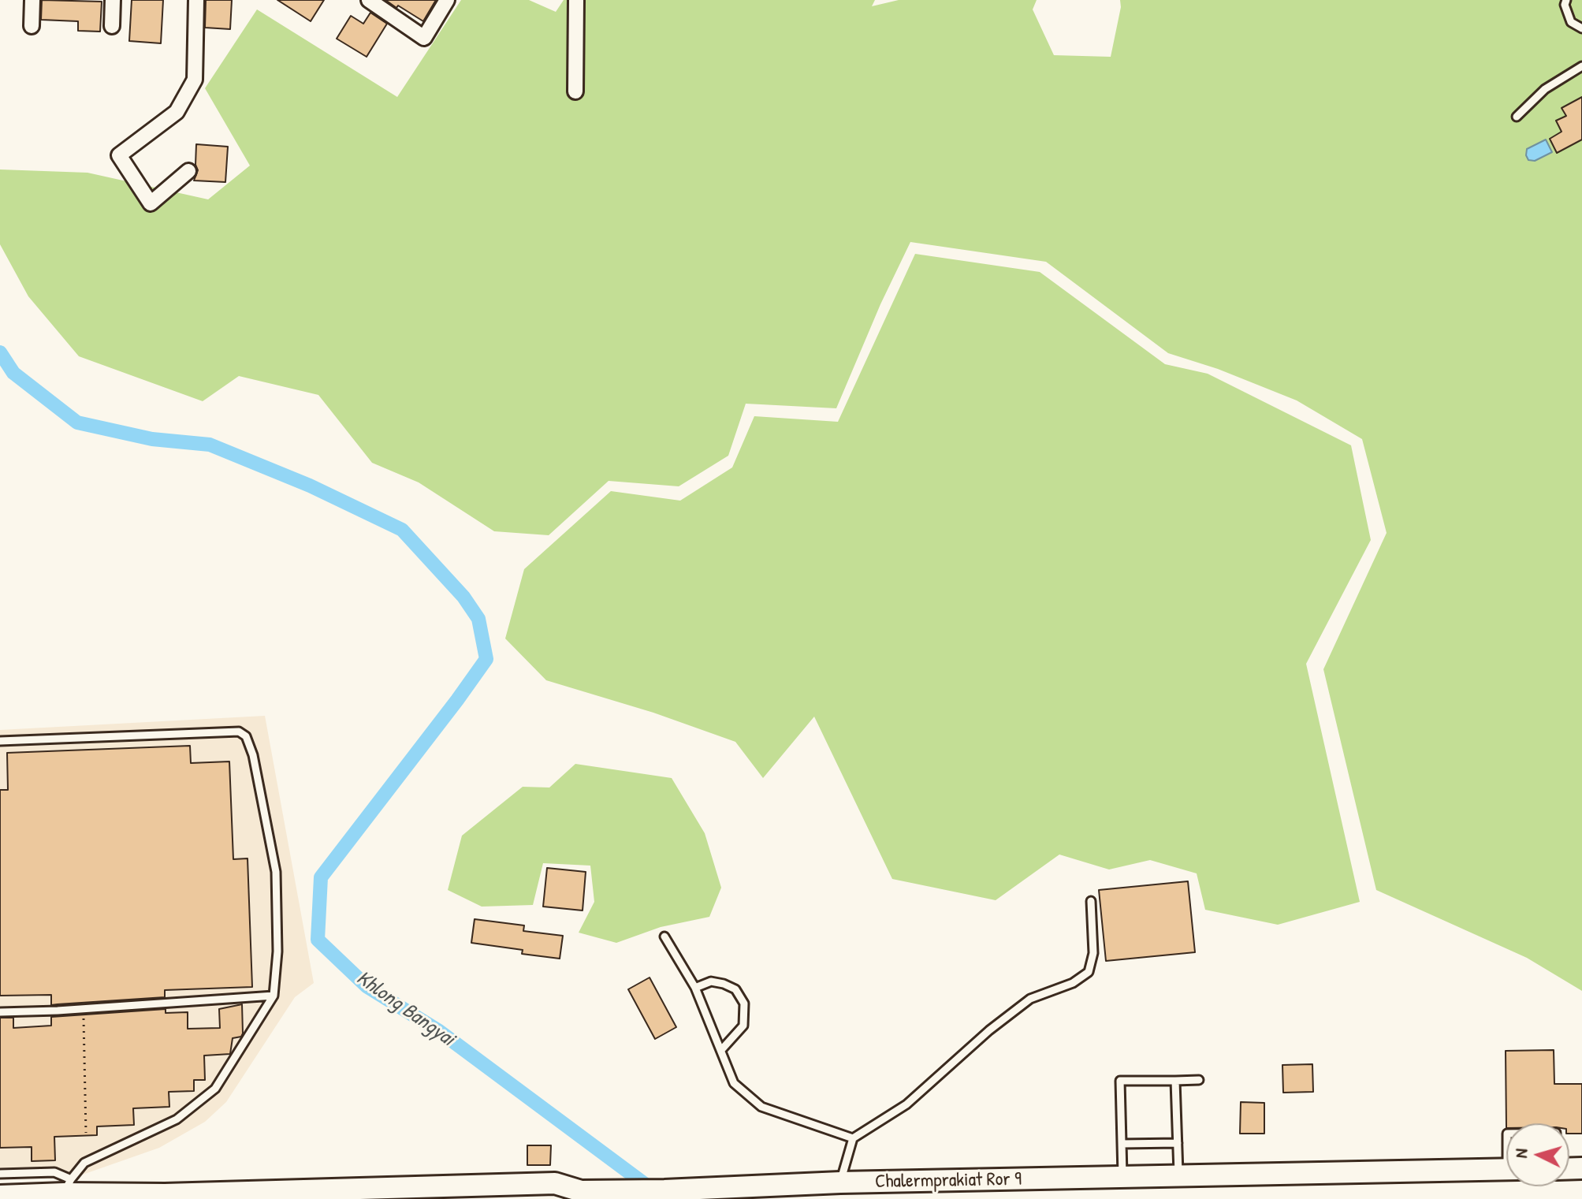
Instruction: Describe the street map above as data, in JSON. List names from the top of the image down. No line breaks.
{"streets":{"main road":["Chalermprakiat Ror 9"]},"water":["Khlong Bangyai"],"north":"left"}
